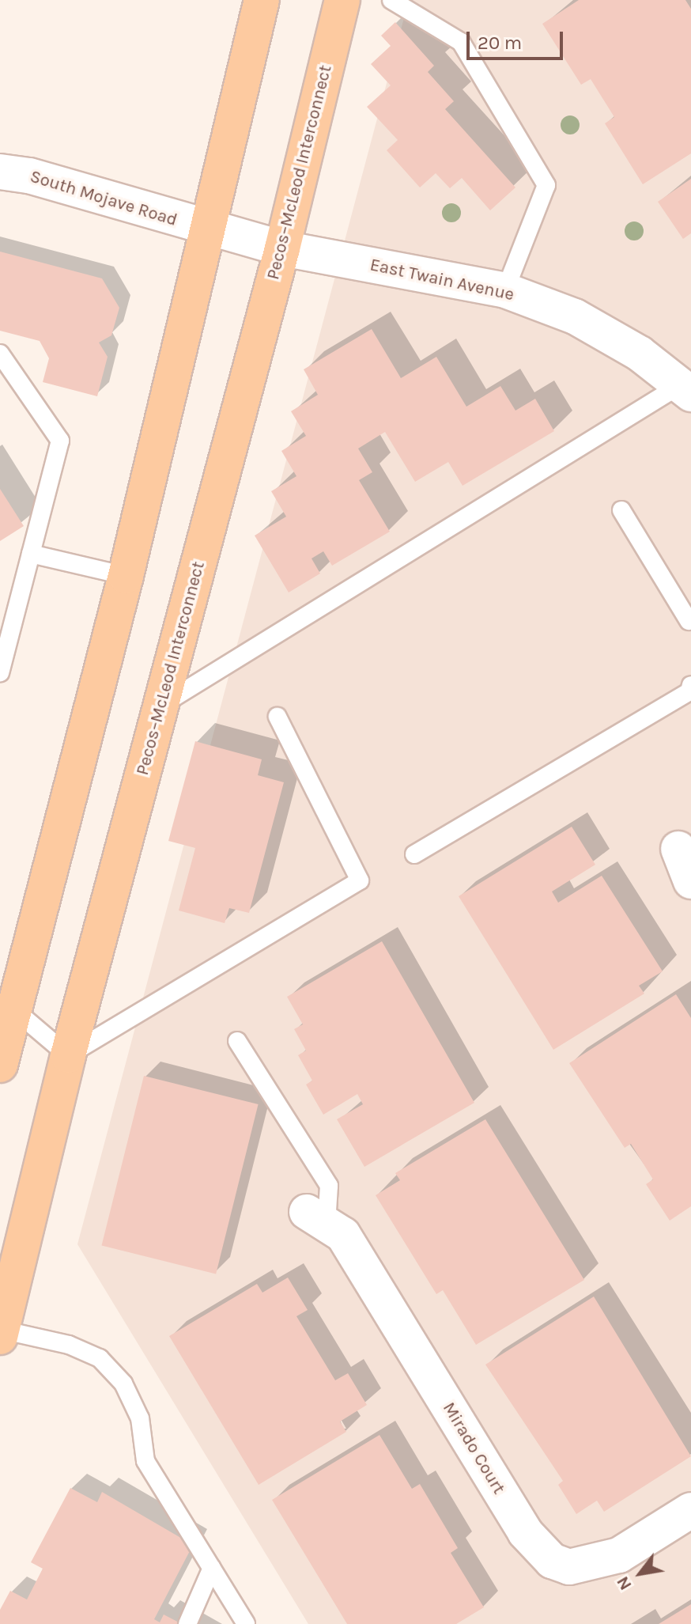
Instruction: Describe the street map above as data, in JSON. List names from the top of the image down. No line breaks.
{"streets":{"main road":["Pecos–McLeod Interconnect"],"street":["South Mojave Road","East Twain Avenue","Mirado Court"]},"crossings":[["Pecos–McLeod Interconnect","East Twain Avenue"],["South Mojave Road","East Twain Avenue"]],"scale_bar":"20 m","north":"bottom left"}
